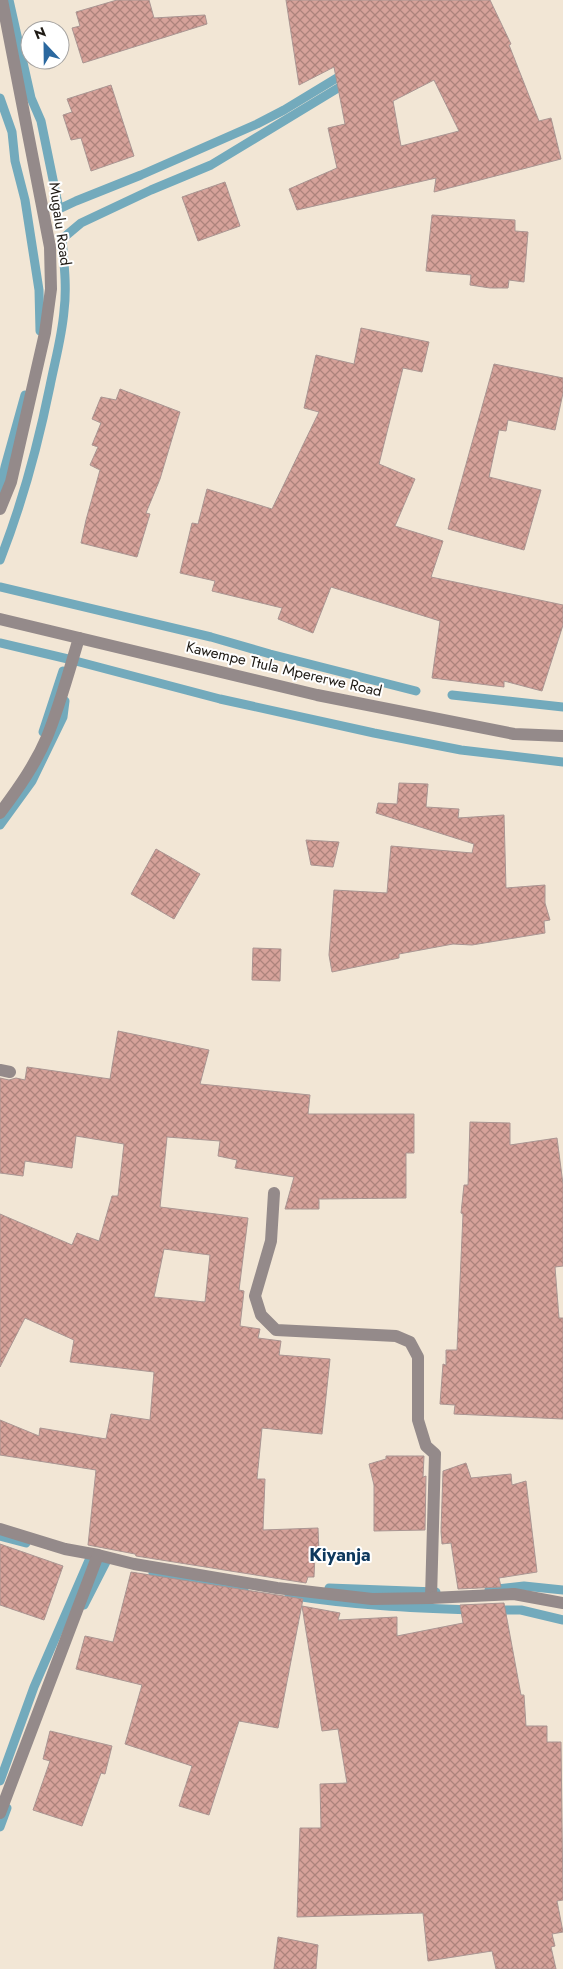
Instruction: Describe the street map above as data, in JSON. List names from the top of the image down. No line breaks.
{"streets":{"street":["Mugalu Road","Kawempe Ttula Mpererwe Road"]},"districts":["Kiyanja"],"north":"top"}
